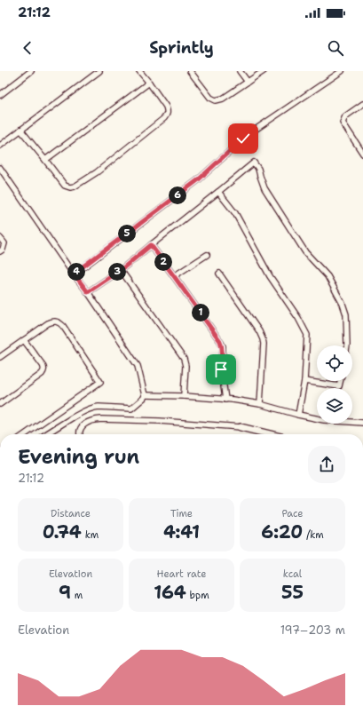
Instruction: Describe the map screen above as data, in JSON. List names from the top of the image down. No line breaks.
{"page":{"status":"21:12","header":"Sprintly","pins":["6","5","2","3","4","1"],"heading":["Evening run","21:12"],"stats":[["Distance","0.74 km"],["Time","4:41"],["Pace","6:20 /km"],["Elevation","9 m"],["Heart rate","164 bpm"],["kcal","55"]],"chart":["Elevation","197–203 m"]}}
